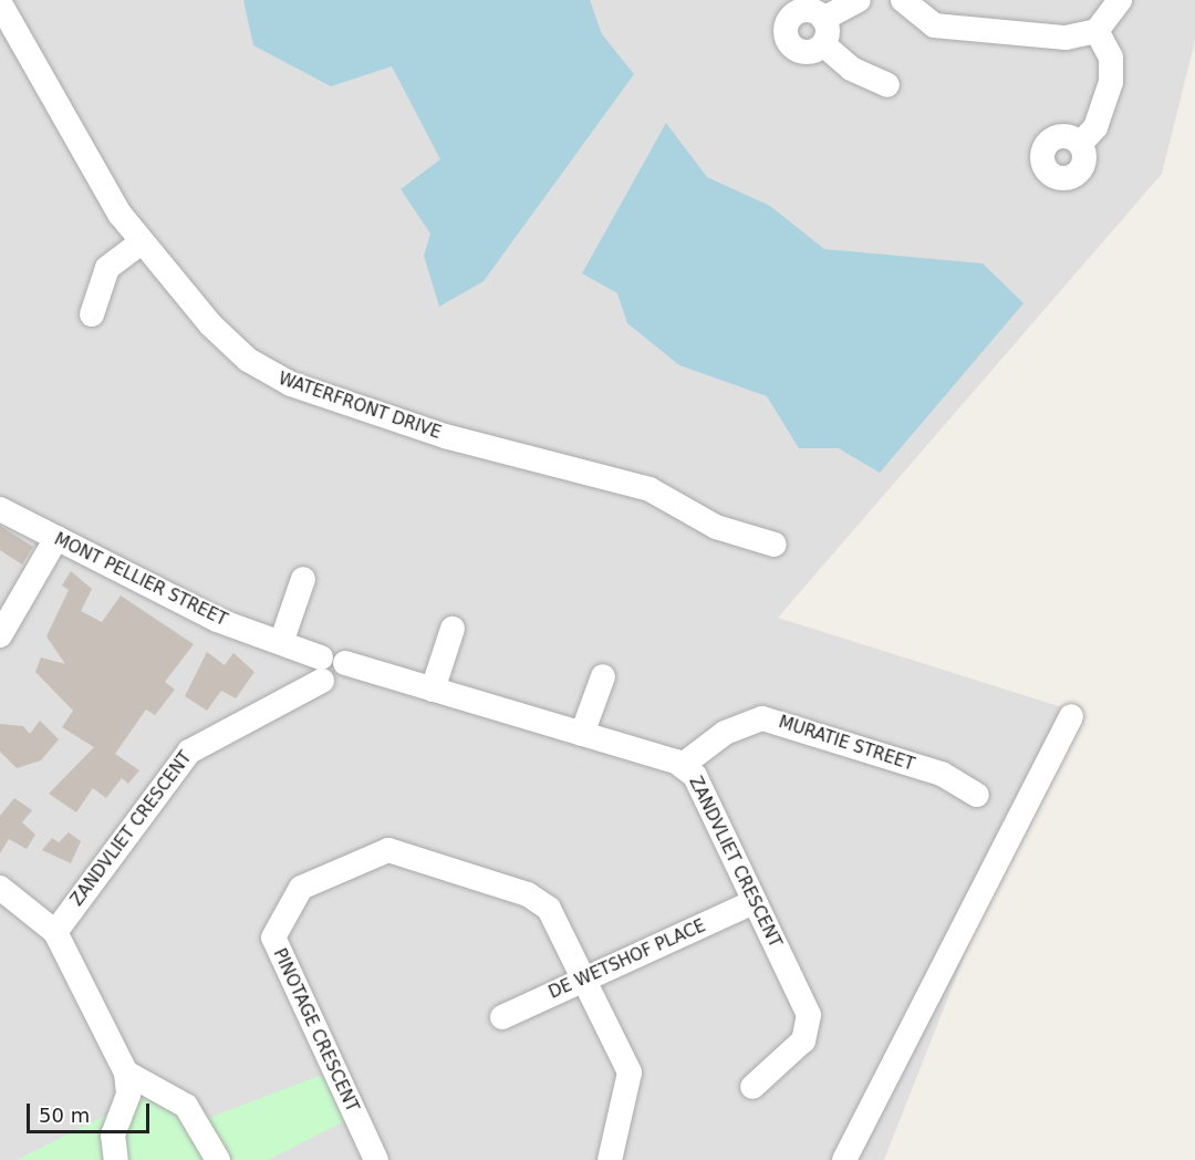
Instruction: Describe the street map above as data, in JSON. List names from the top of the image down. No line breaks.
{"streets":{"street":["WATERFRONT DRIVE","MONT PELLIER STREET","MURATIE STREET","ZANDVLIET CRESCENT","DE WETSHOF PLACE","PINOTAGE CRESCENT"]},"crossings":[["MONT PELLIER STREET","ZANDVLIET CRESCENT"],["MURATIE STREET","ZANDVLIET CRESCENT"],["ZANDVLIET CRESCENT","DE WETSHOF PLACE"],["DE WETSHOF PLACE","PINOTAGE CRESCENT"]],"scale_bar":"50 m"}
